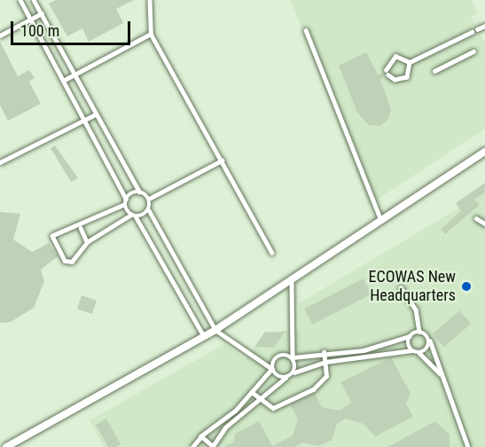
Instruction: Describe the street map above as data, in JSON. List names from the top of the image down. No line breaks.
{"places":["ECOWAS New Headquarters"],"scale_bar":"100 m"}
